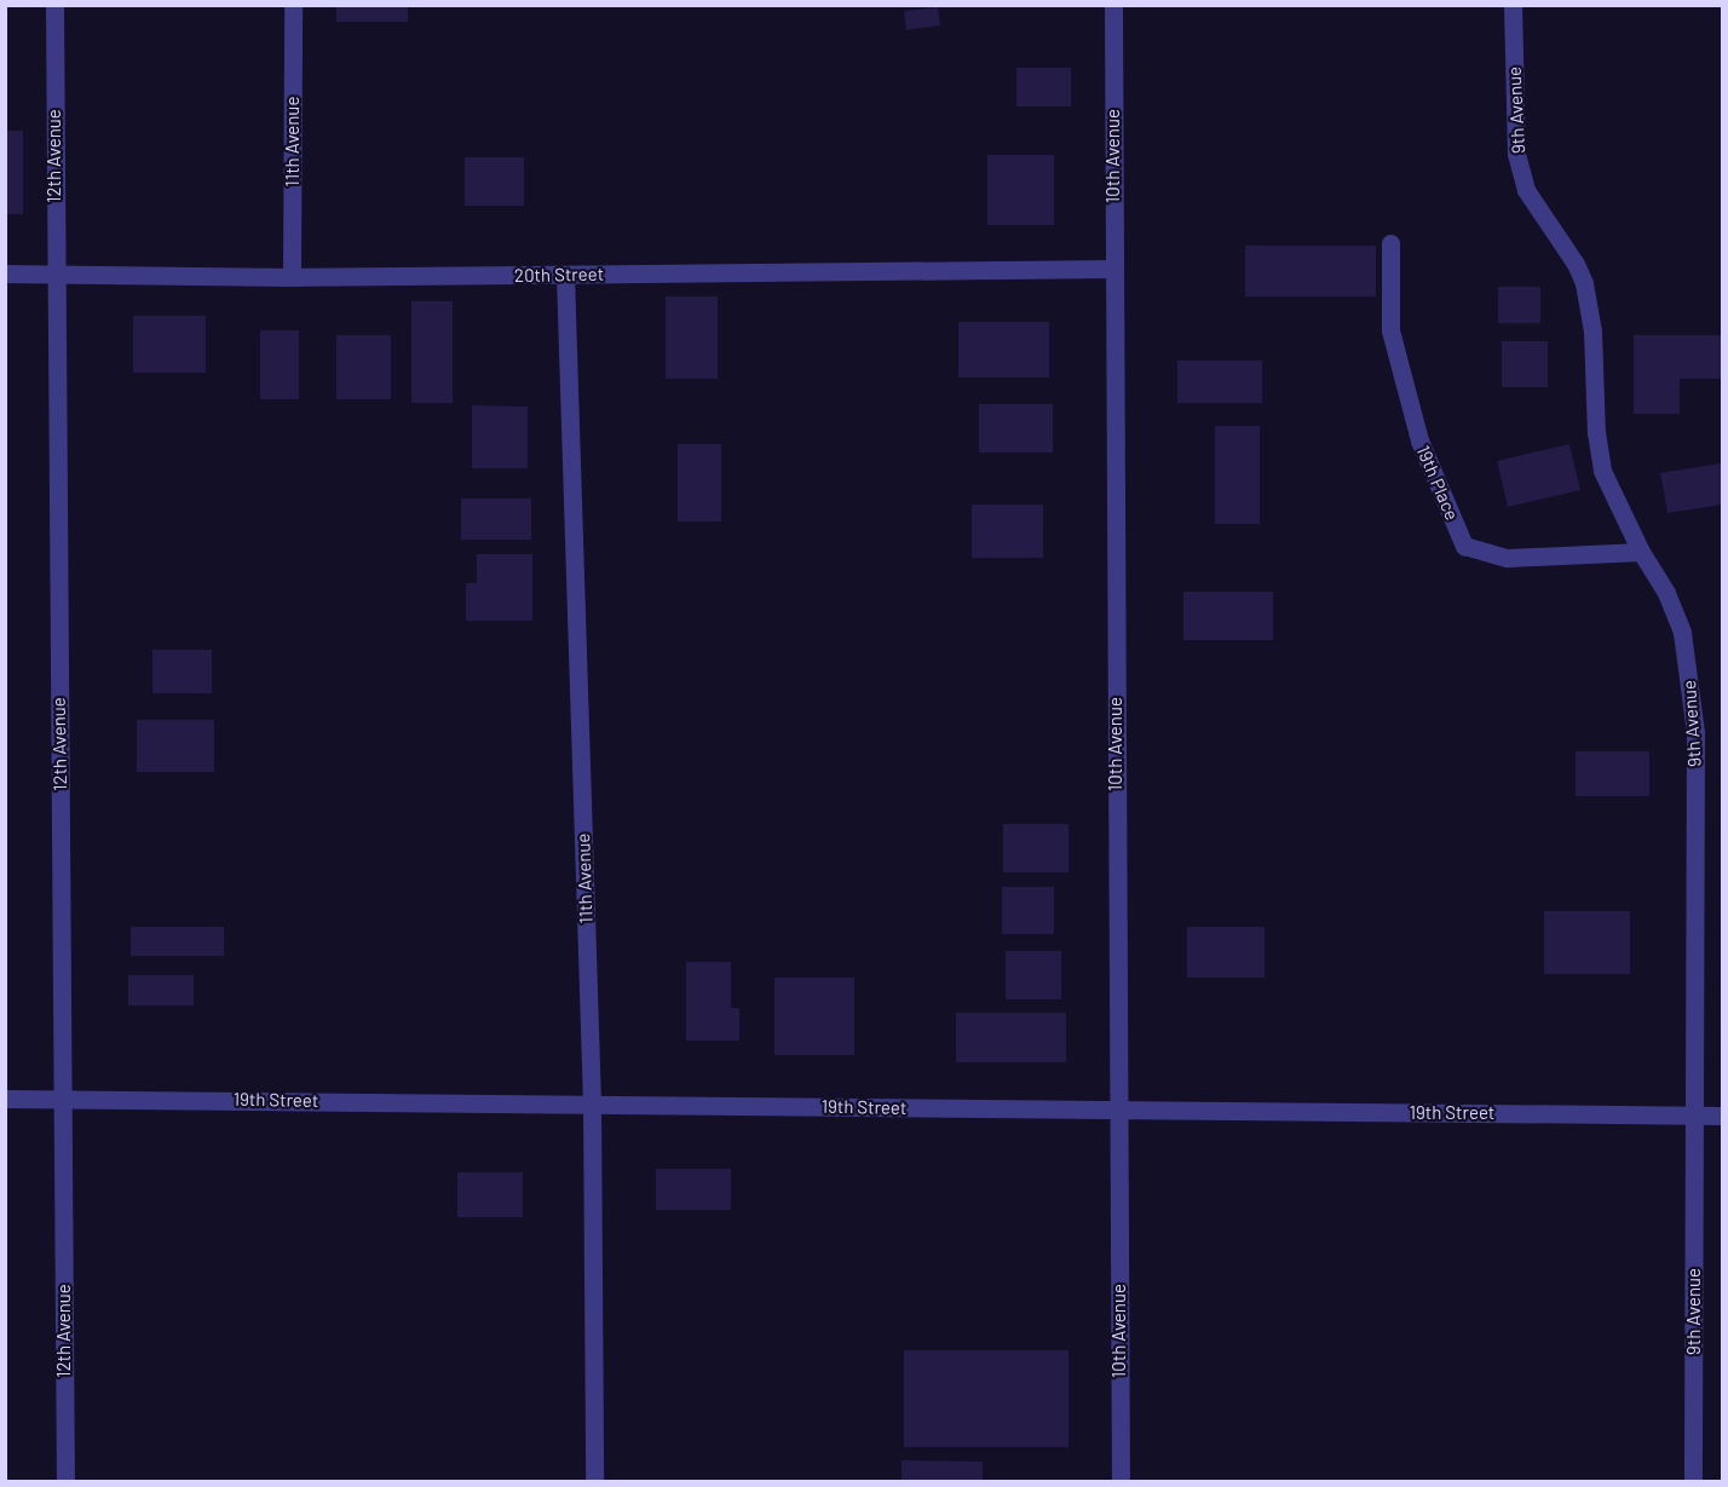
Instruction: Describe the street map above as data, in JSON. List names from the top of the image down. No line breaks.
{"streets":{"street":["9th Avenue","11th Avenue","12th Avenue","10th Avenue","20th Street","19th Place","19th Street"]},"crossings":[["9th Avenue","19th Place"],["9th Avenue","19th Street"],["11th Avenue","20th Street"],["11th Avenue","19th Street"],["12th Avenue","20th Street"],["12th Avenue","19th Street"],["10th Avenue","20th Street"],["10th Avenue","19th Street"]]}
